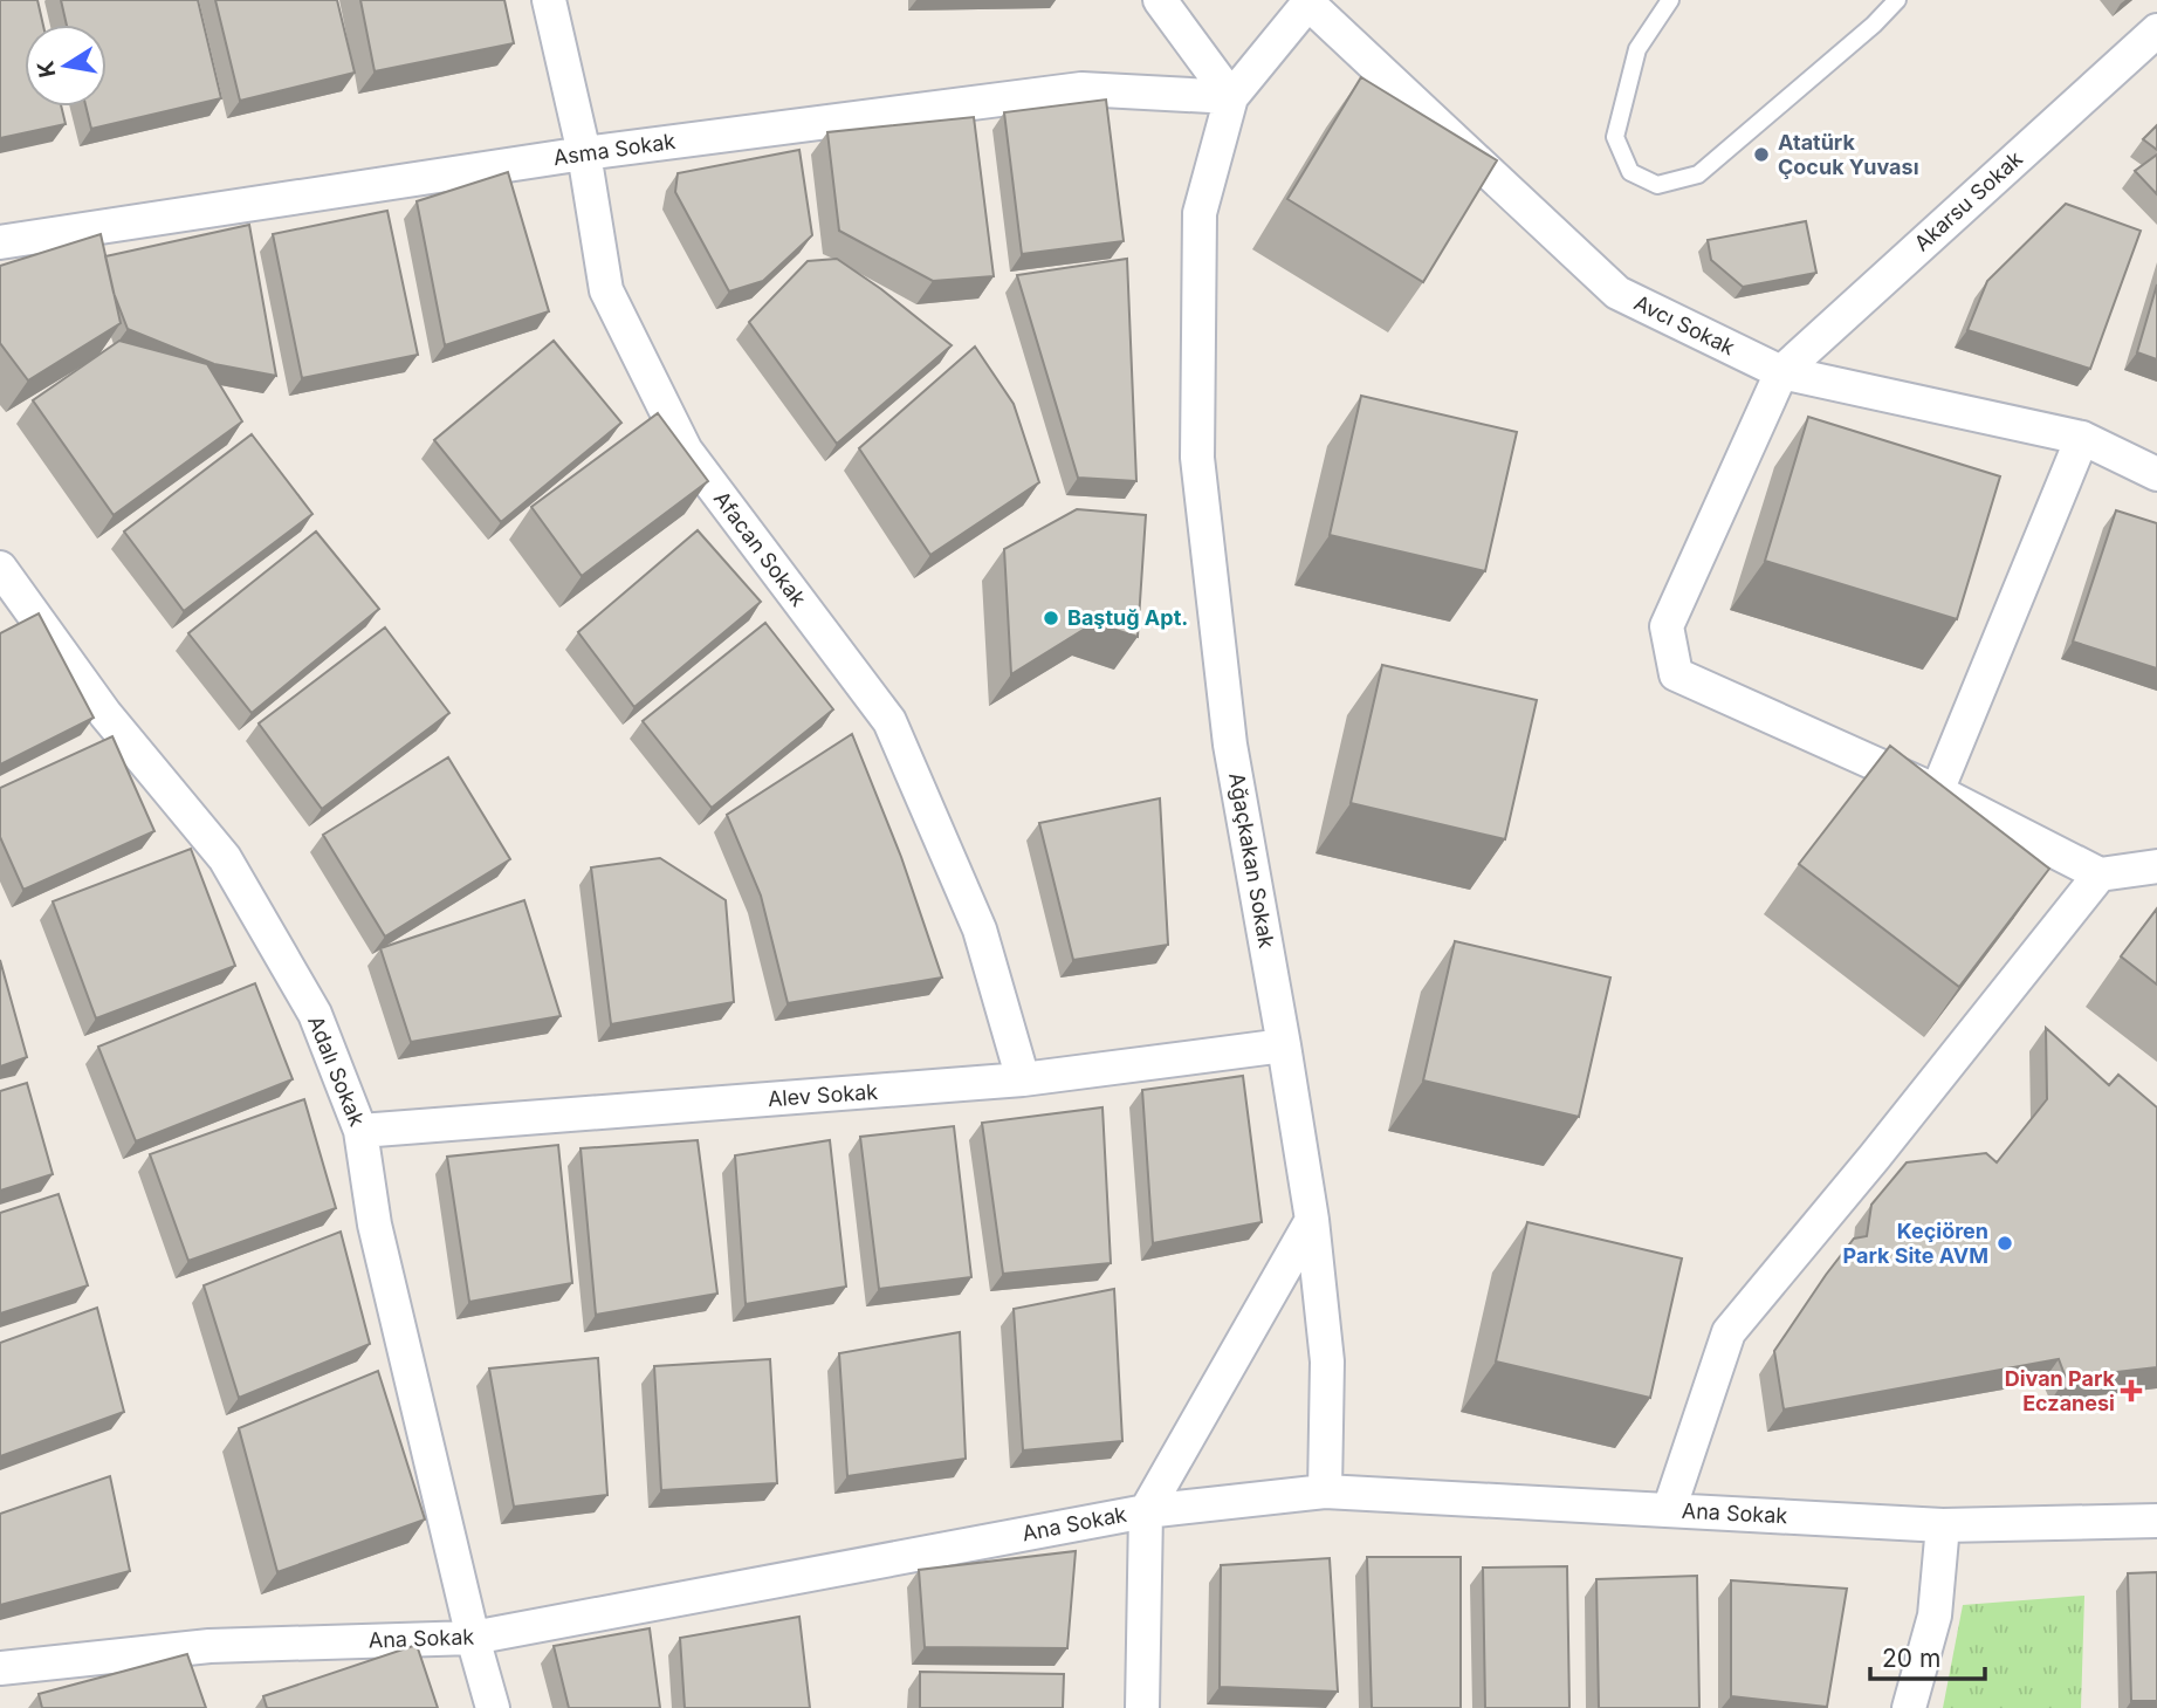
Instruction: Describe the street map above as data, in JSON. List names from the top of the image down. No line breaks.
{"streets":{"street":["Asma Sokak","Akarsu Sokak","Avcı Sokak","Afacan Sokak","Ağaçkakan Sokak","Adalı Sokak","Alev Sokak","Ana Sokak"]},"crossings":[["Asma Sokak","Afacan Sokak"],["Asma Sokak","Ağaçkakan Sokak"],["Akarsu Sokak","Avcı Sokak"],["Avcı Sokak","Ağaçkakan Sokak"],["Afacan Sokak","Alev Sokak"],["Ağaçkakan Sokak","Alev Sokak"],["Ağaçkakan Sokak","Ana Sokak"],["Adalı Sokak","Alev Sokak"],["Adalı Sokak","Ana Sokak"]],"places":{"other":["Atatürk Çocuk Yuvası","Baştuğ Apt.","Keçiören Park Site AVM"],"health":["Divan Park Eczanesi"]},"scale_bar":"20 m","north":"left"}
